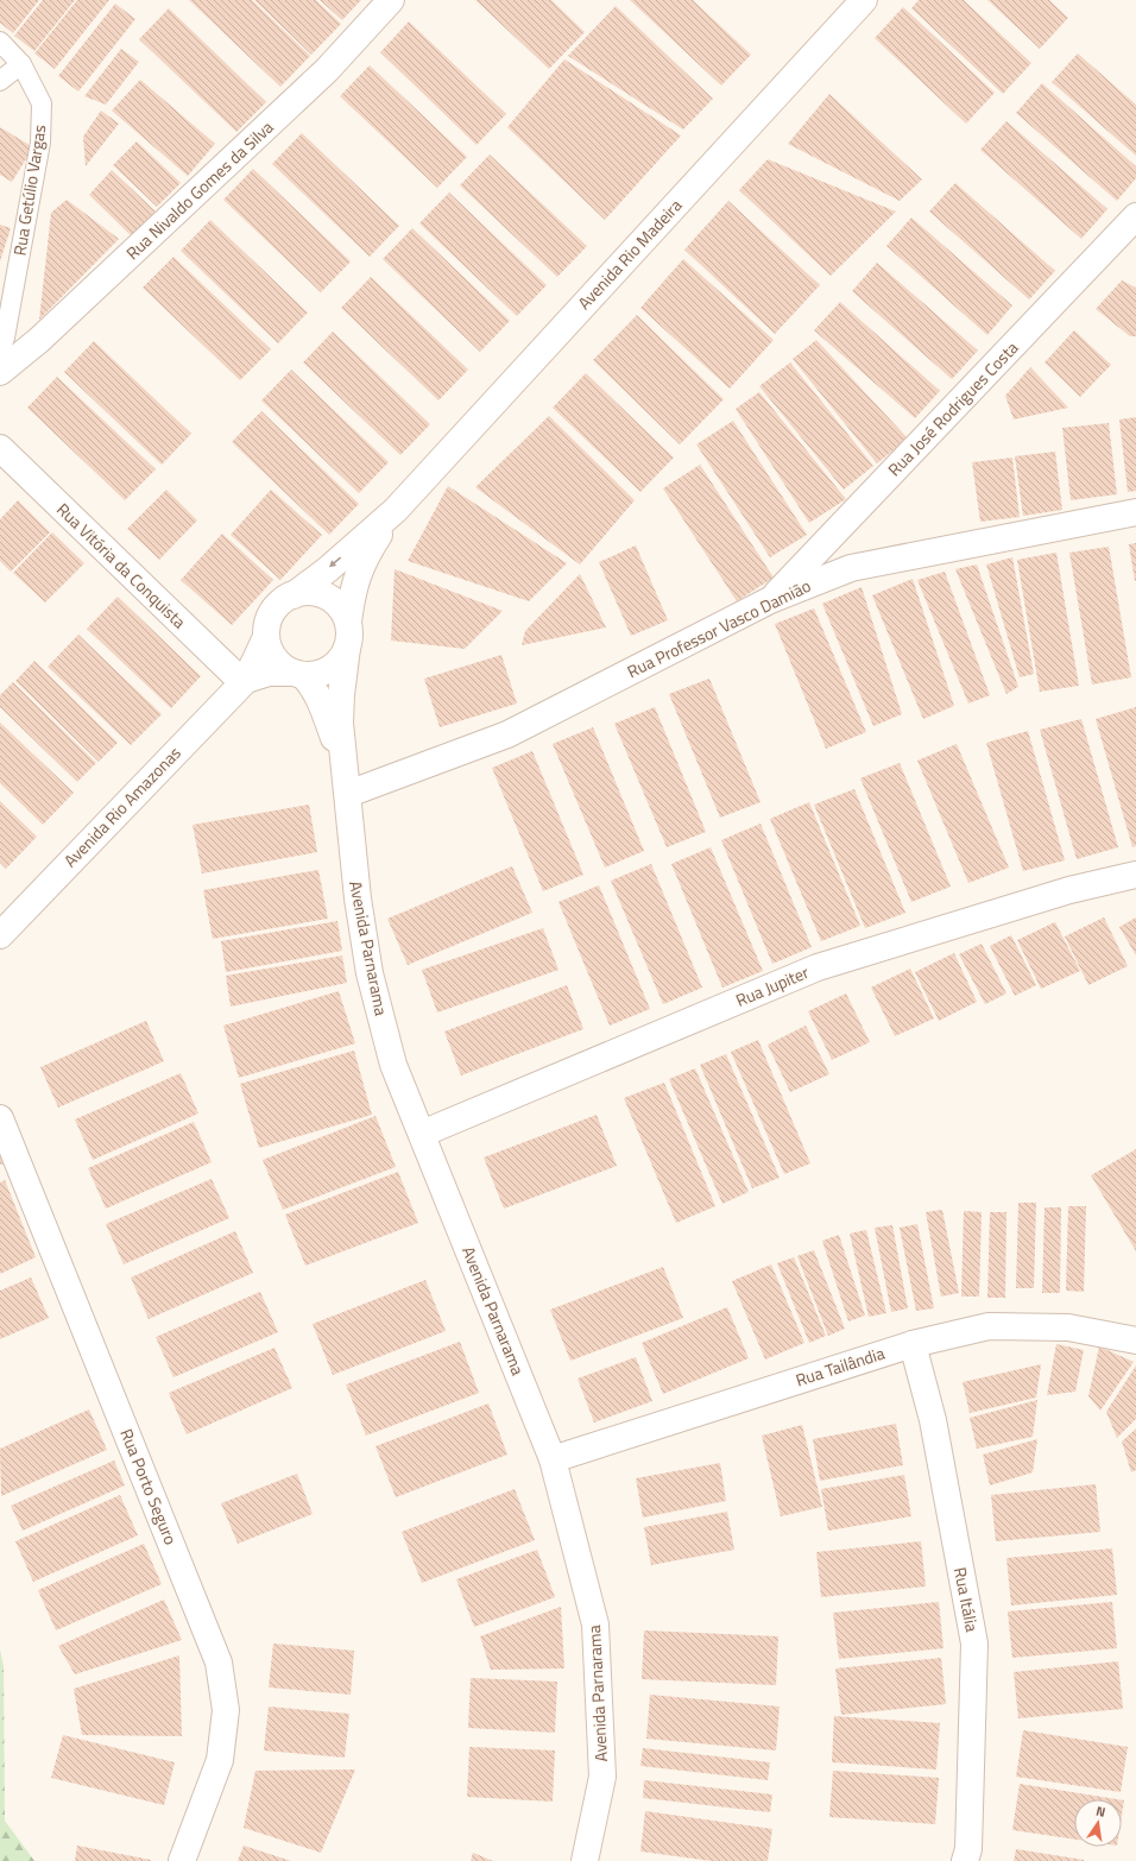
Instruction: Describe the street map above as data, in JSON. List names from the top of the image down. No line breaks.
{"streets":{"street":["Rua Nivaldo Gomes da Silva","Avenida Rio Madeira","Rua José Rodrigues Costa","Rua Vitória da Conquista","Rua Professor Vasco Damião","Avenida Rio Amazonas","Avenida Parnarama","Rua Jupiter","Rua Tailândia","Rua Porto Seguro","Rua Itália"],"lane":["Rua Getúlio Vargas"]},"crossings":[["Avenida Rio Madeira","Avenida Rio Amazonas"],["Avenida Rio Madeira","Avenida Parnarama"],["Rua José Rodrigues Costa","Rua Professor Vasco Damião"],["Rua Vitória da Conquista","Avenida Rio Amazonas"],["Rua Professor Vasco Damião","Avenida Parnarama"],["Avenida Rio Amazonas","Avenida Parnarama"],["Avenida Parnarama","Rua Jupiter"],["Avenida Parnarama","Rua Tailândia"],["Rua Tailândia","Rua Itália"]],"north":"top"}
